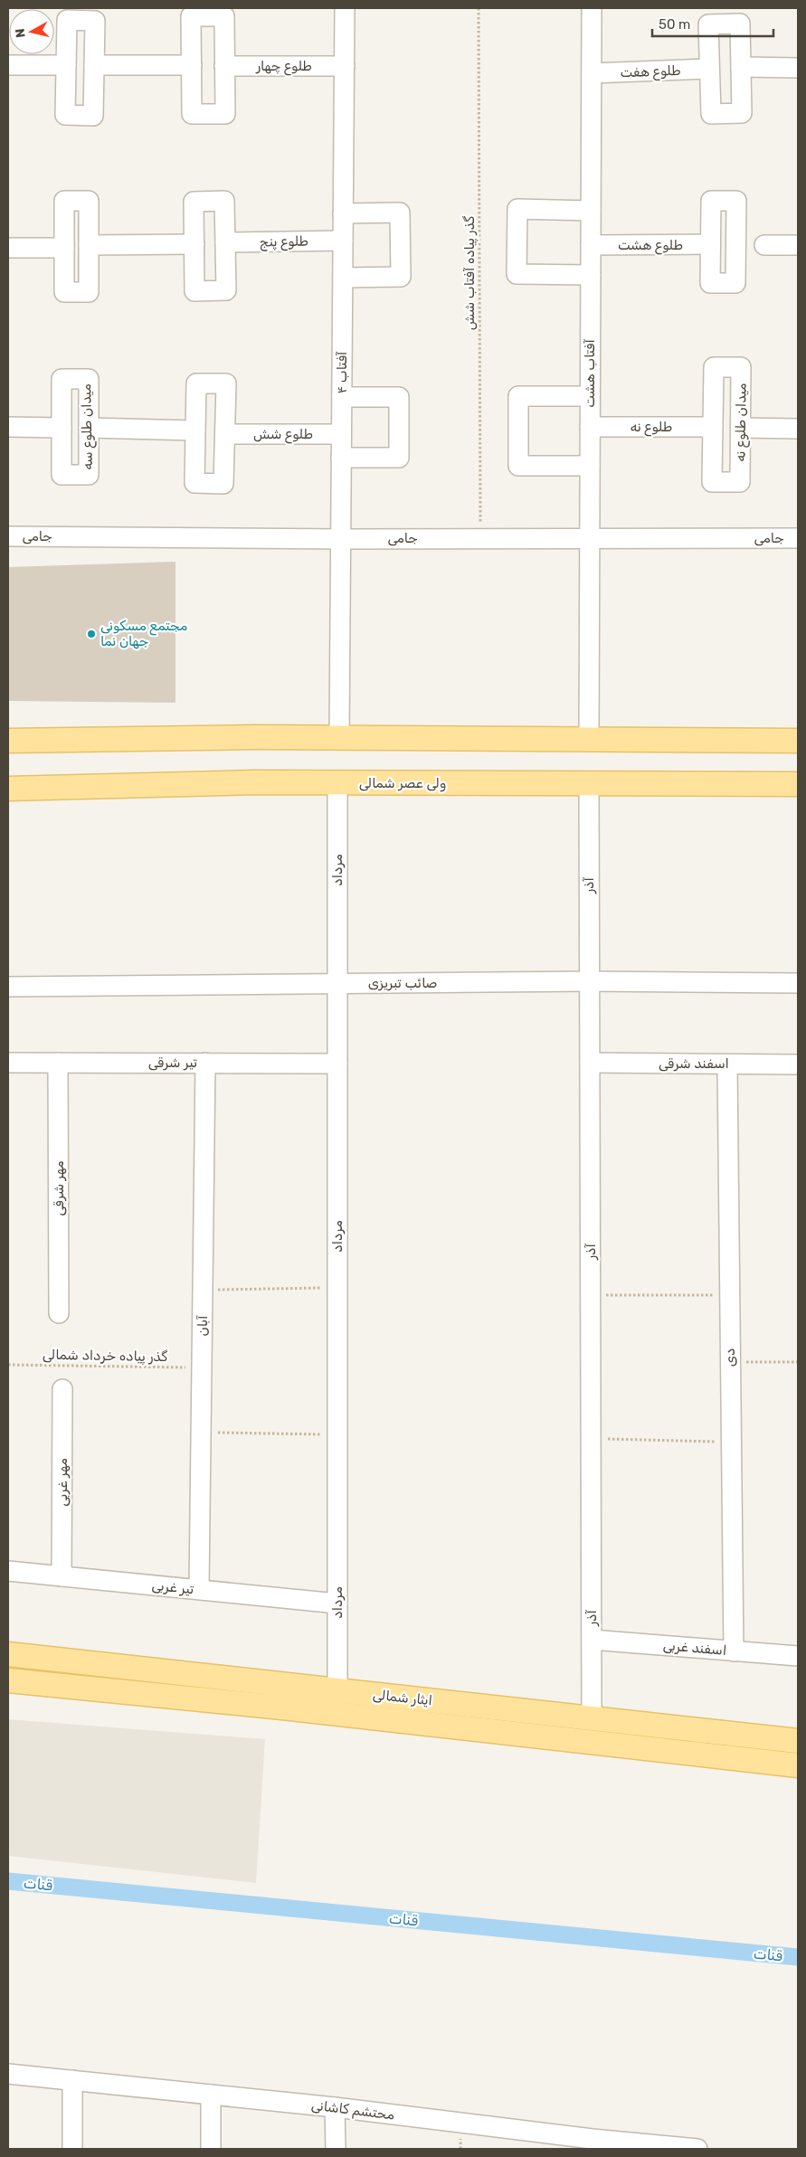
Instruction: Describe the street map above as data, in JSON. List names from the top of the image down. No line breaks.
{"streets":{"main road":["ولی عصر شمالی","ایثار شمالی"],"street":["طلوع چهار","طلوع هفت","طلوع پنج","طلوع هشت","آفتاب ۴","آفتاب هشت","میدان طلوع نه","میدان طلوع سه","طلوع نه","طلوع شش","جامی","مرداد","آذر","صائب تبریزی","تیر شرقی","اسفند شرقی","مهر شرقی","آبان","دی","مهر غربی","تیر غربی","اسفند غربی","محتشم کاشانی"],"path":["گذر پیاده آفتاب شش","گذر پیاده خرداد شمالی"]},"crossings":[["طلوع چهار","آفتاب ۴"],["طلوع هفت","آفتاب هشت"],["طلوع پنج","آفتاب ۴"],["طلوع هشت","آفتاب هشت"],["گذر پیاده آفتاب شش","جامی"],["آفتاب ۴","طلوع شش"],["آفتاب ۴","جامی"],["آفتاب هشت","طلوع نه"],["آفتاب هشت","جامی"],["میدان طلوع نه","طلوع نه"],["ولی عصر شمالی","مرداد"],["ولی عصر شمالی","آذر"],["مرداد","صائب تبریزی"],["مرداد","تیر شرقی"],["مرداد","تیر غربی"],["مرداد","ایثار شمالی"],["آذر","صائب تبریزی"],["آذر","اسفند شرقی"],["آذر","اسفند غربی"],["آذر","ایثار شمالی"],["تیر شرقی","مهر شرقی"],["تیر شرقی","آبان"],["اسفند شرقی","دی"],["آبان","گذر پیاده خرداد شمالی"],["آبان","تیر غربی"],["دی","اسفند غربی"],["مهر غربی","تیر غربی"]],"water":["قنات"],"places":["مجتمع مسکونی جهان نما"],"scale_bar":"50 m","north":"left"}
